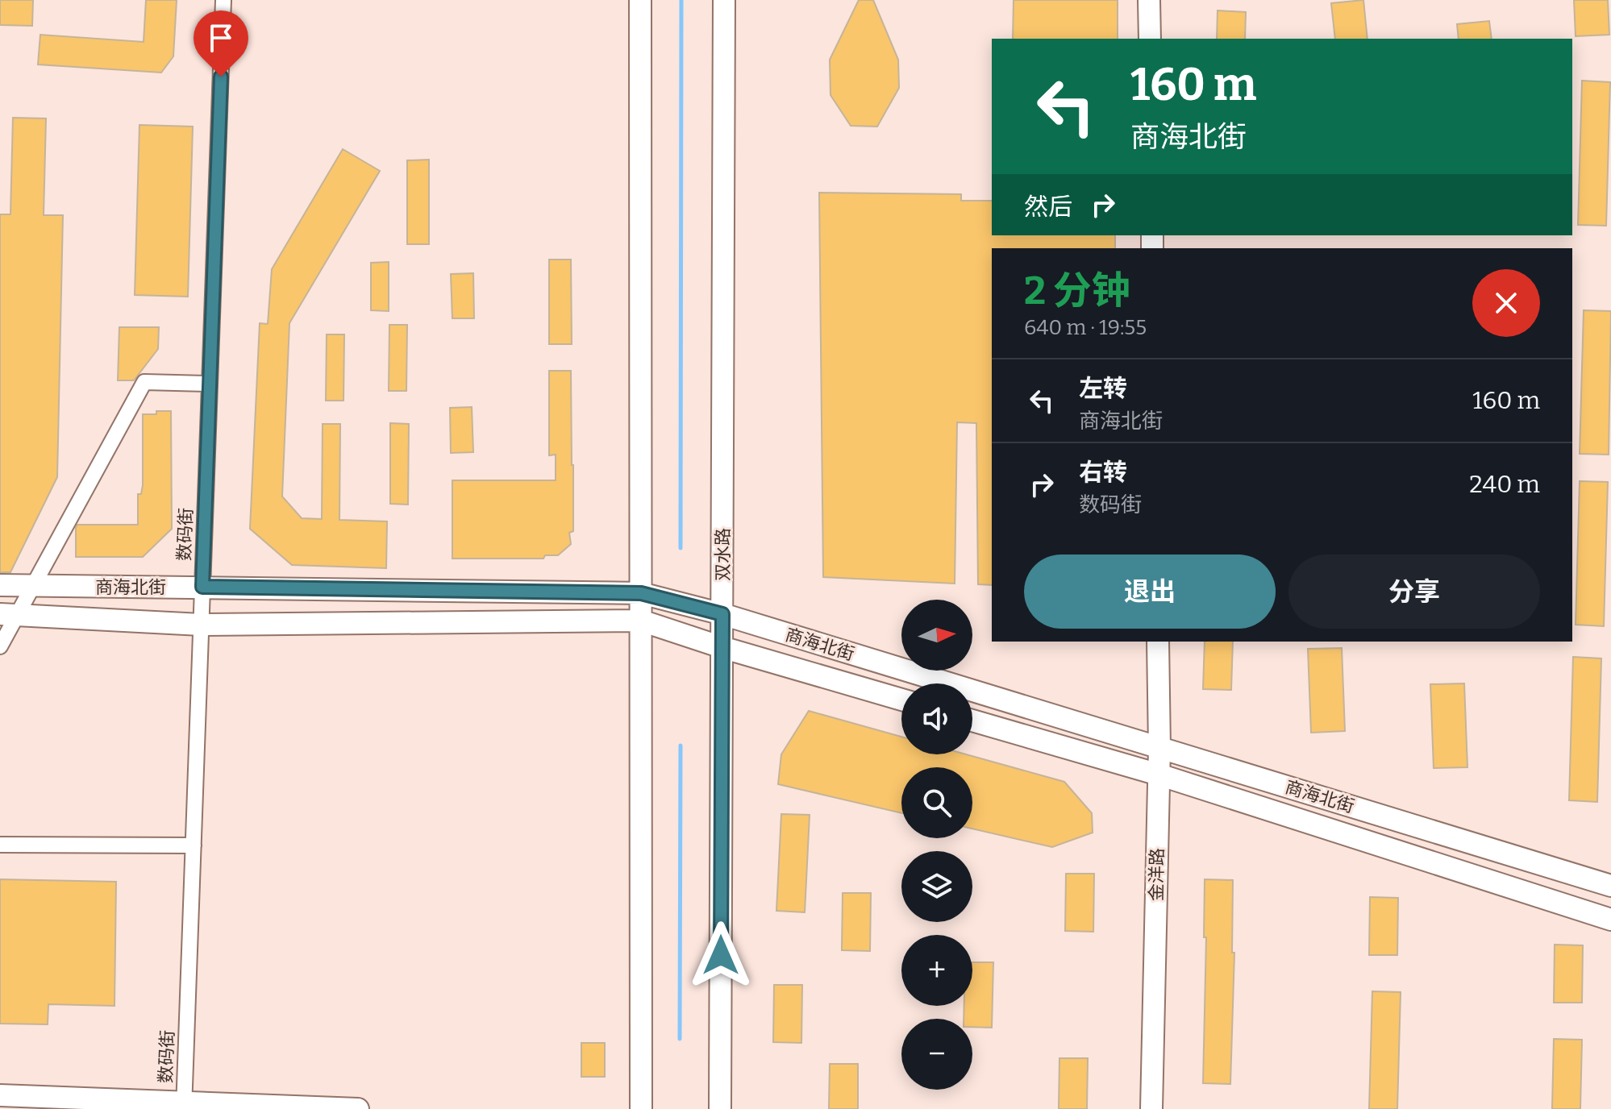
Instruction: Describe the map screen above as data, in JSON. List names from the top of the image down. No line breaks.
{"streets":{"main road":["双水路","商海北街","金洋路"],"street":["数码街"]},"crossings":[["数码街","商海北街"],["双水路","商海北街"],["商海北街","金洋路"]],"north":"right","page":{"turn":["160 m","商海北街"],"then":"然后","heading":["2 分钟","640 m · 19:55"],"list":[{"name":"左转","note":"商海北街","value":"160 m"},{"name":"右转","note":"数码街","value":"240 m"}],"buttons":["退出","分享"],"map_buttons":["+","−"]}}
